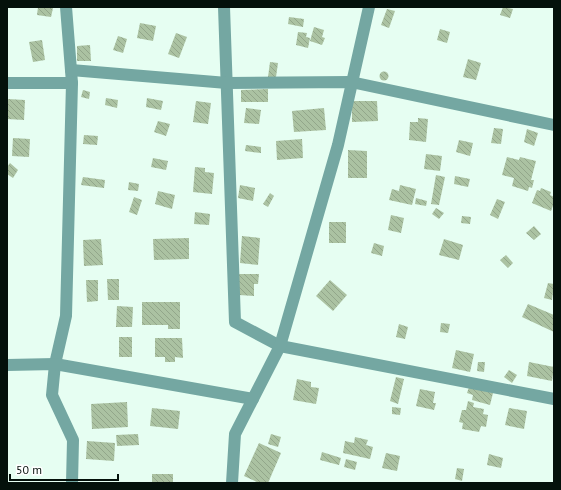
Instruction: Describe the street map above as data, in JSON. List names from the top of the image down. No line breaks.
{"scale_bar":"50 m"}
